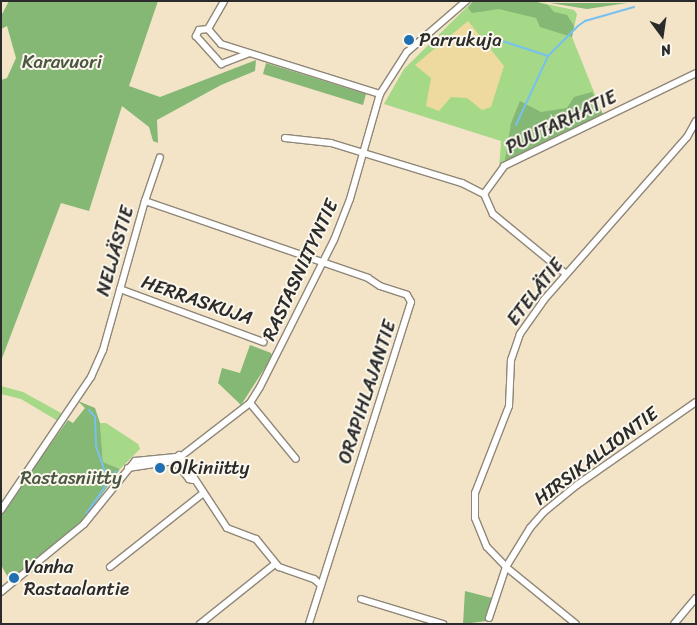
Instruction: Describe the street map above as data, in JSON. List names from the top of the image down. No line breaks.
{"streets":{"street":["PUUTARHATIE","NELJÄSTIE","RASTASNIITYNTIE","ETELÄTIE","HERRASKUJA","ORAPIHLAJANTIE","HIRSIKALLIONTIE"]},"crossings":[["NELJÄSTIE","RASTASNIITYNTIE"],["NELJÄSTIE","HERRASKUJA"],["NELJÄSTIE","ORAPIHLAJANTIE"],["RASTASNIITYNTIE","ORAPIHLAJANTIE"],["ETELÄTIE","HIRSIKALLIONTIE"]],"parks":["Karavuori","Rastasniitty"],"places":["Parrukuja","Olkiniitty","Vanha Rastaalantie"],"north":"bottom"}
